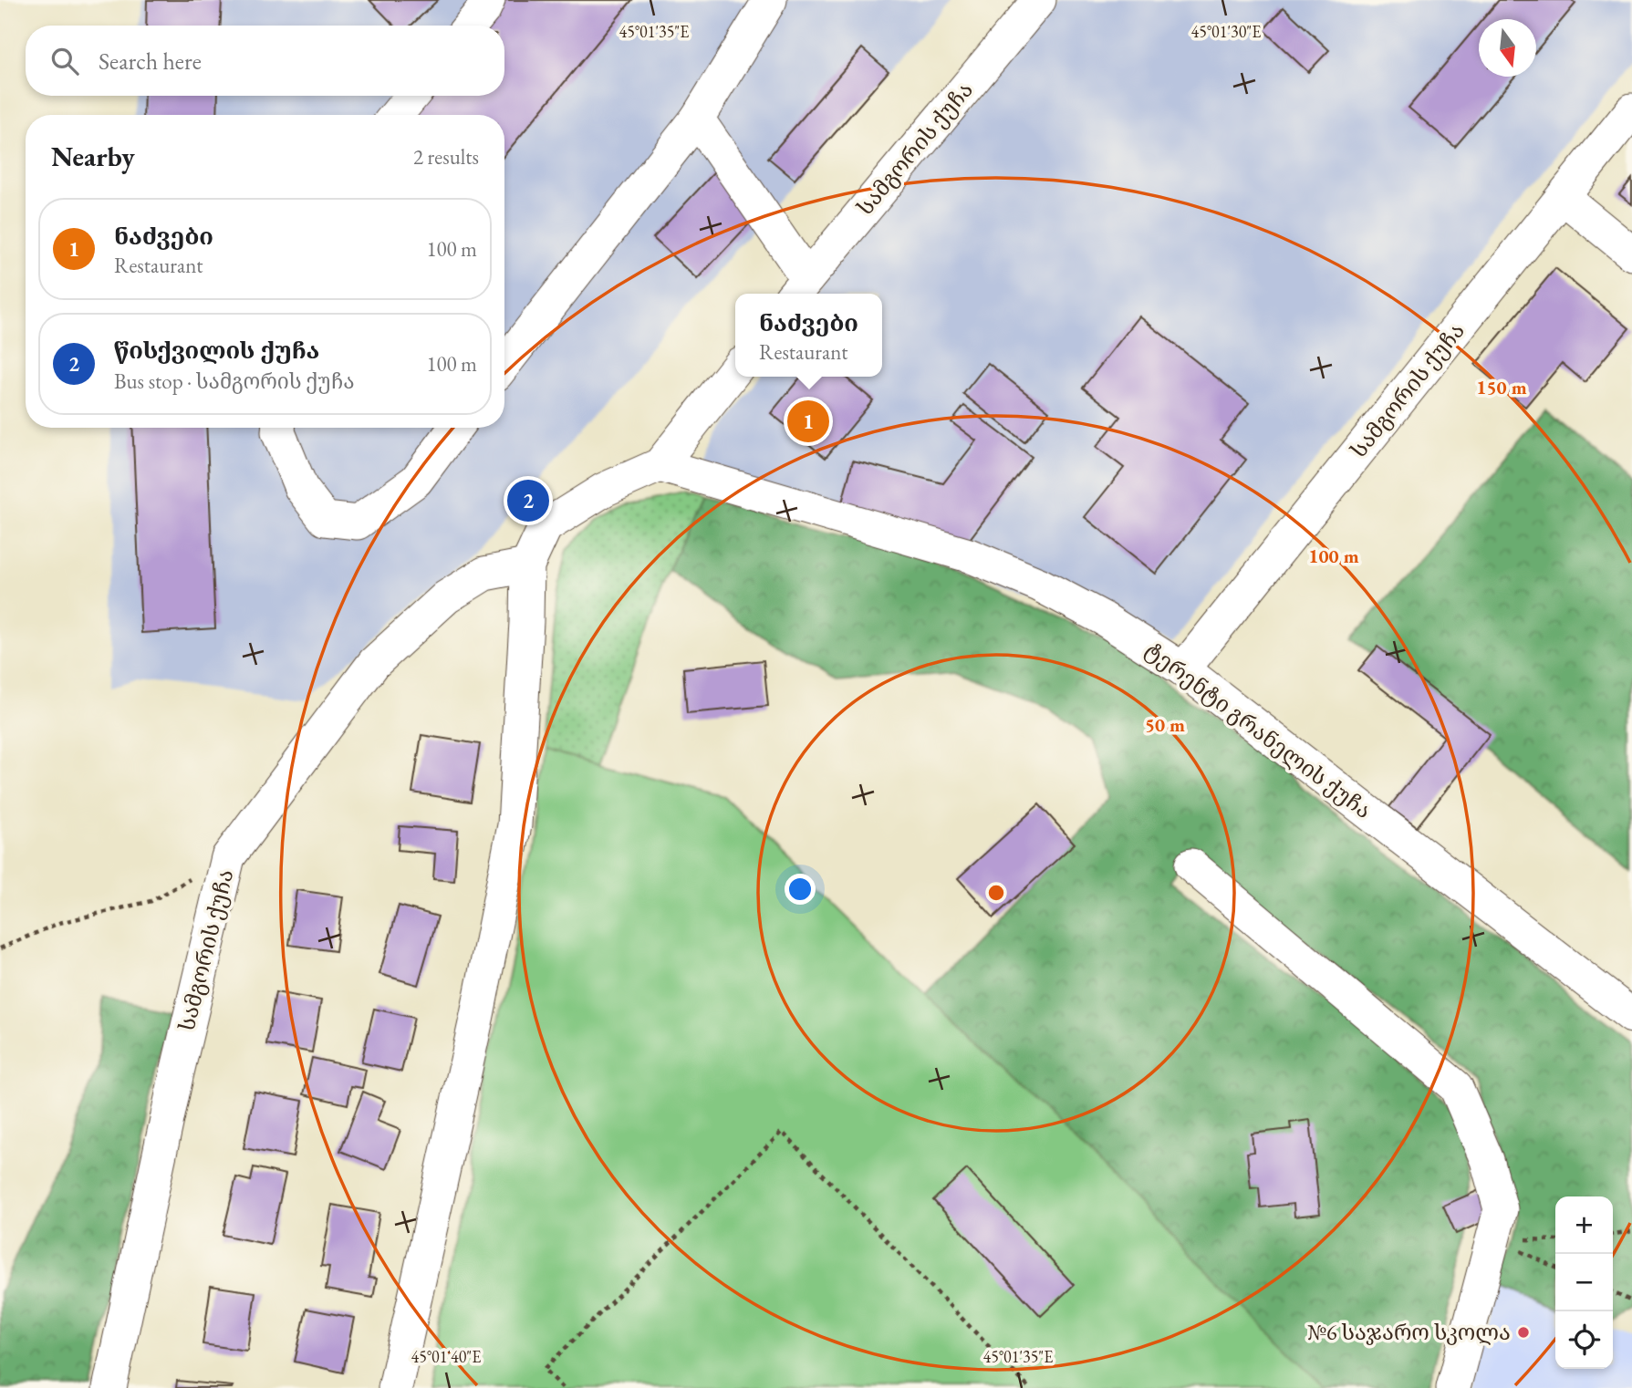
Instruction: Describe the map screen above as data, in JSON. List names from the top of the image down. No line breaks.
{"streets":{"street":["სამგორის ქუჩა","ტერენტი გრანელის ქუჩა"]},"crossings":[["სამგორის ქუჩა","ტერენტი გრანელის ქუჩა"]],"places":["№6 საჯარო სკოლა"],"north":"bottom","page":{"search":"Search here","heading":["Nearby","2 results"],"list":[{"mark":"1","name":"ნაძვები","note":"Restaurant","value":"100 m"},{"mark":"2","name":"წისქვილის ქუჩა","note":"Bus stop · სამგორის ქუჩა","value":"100 m"}],"popup":["ნაძვები","Restaurant"],"pins":["1","2"],"map_buttons":["+","−"]},"coordinates":["45°01'35\"E","45°01'30\"E","45°01'40\"E"],"rings":["150 m","100 m","50 m"]}
